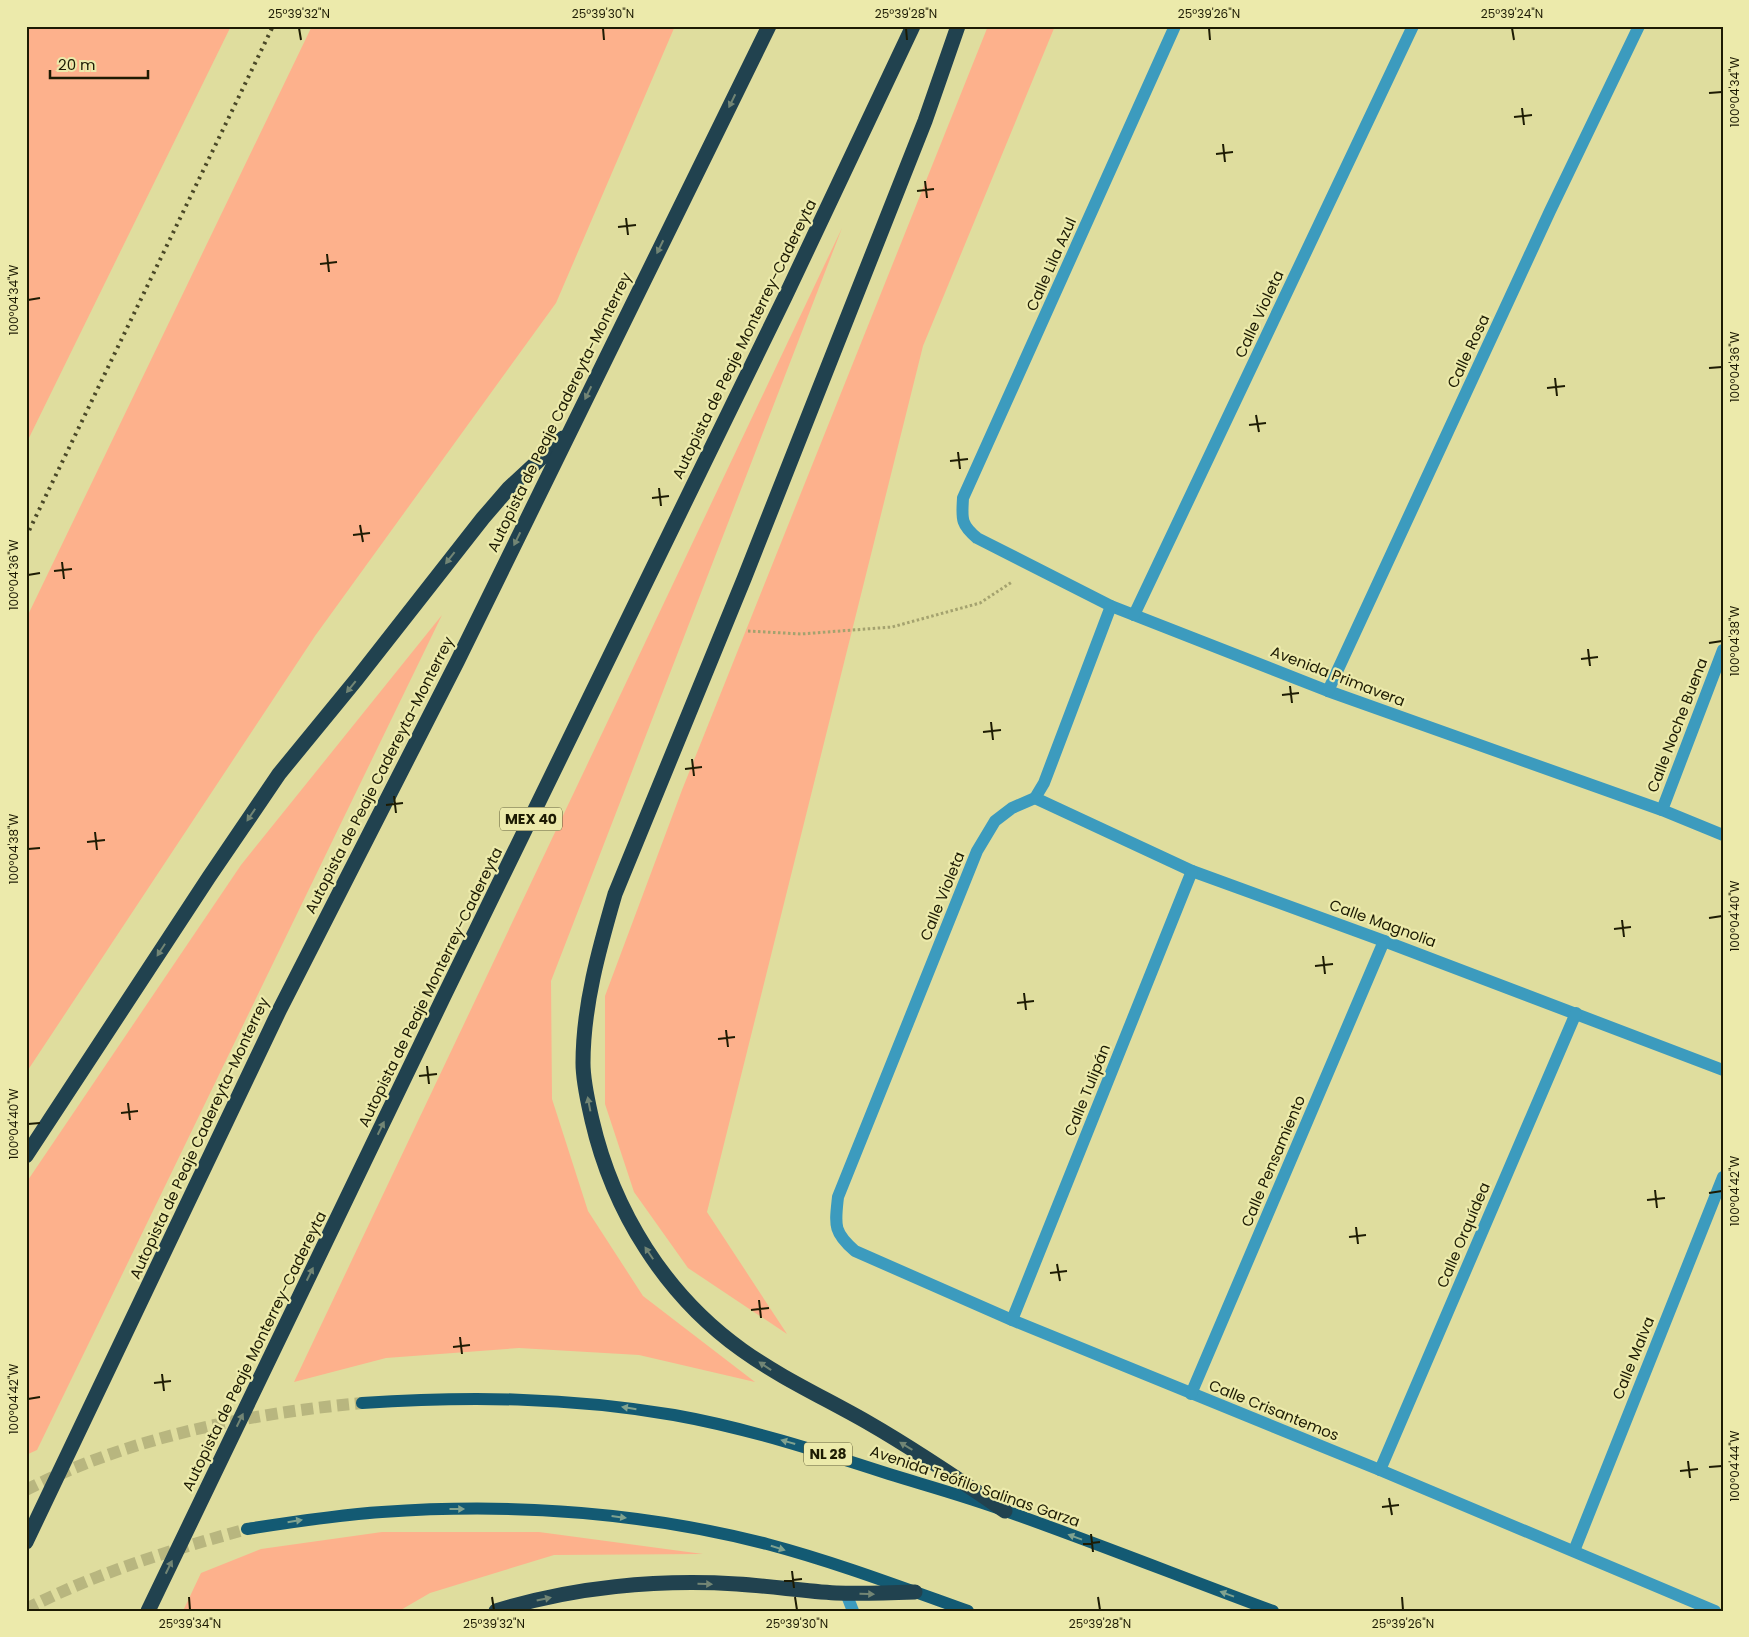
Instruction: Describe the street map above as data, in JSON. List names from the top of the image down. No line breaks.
{"streets":{"highway":["Autopista de Peaje Monterrey-Cadereyta","Autopista de Peaje Cadereyta-Monterrey","MEX 40"],"main road":["NL 28","Avenida Teófilo Salinas Garza"],"street":["Calle Lila Azul","Calle Violeta","Calle Rosa","Avenida Primavera","Calle Noche Buena","Calle Magnolia","Calle Tulipán","Calle Pensamiento","Calle Orquídea","Calle Malva","Calle Crisantemos"]},"crossings":[["Calle Lila Azul","Avenida Primavera"],["Calle Violeta","Avenida Primavera"],["Calle Violeta","Calle Magnolia"],["Calle Violeta","Calle Crisantemos"],["Calle Rosa","Avenida Primavera"],["Avenida Primavera","Calle Noche Buena"],["Calle Magnolia","Calle Tulipán"],["Calle Magnolia","Calle Pensamiento"],["Calle Magnolia","Calle Orquídea"],["Calle Tulipán","Calle Crisantemos"],["Calle Pensamiento","Calle Crisantemos"],["Calle Orquídea","Calle Crisantemos"],["Calle Malva","Calle Crisantemos"]],"scale_bar":"20 m","coordinates":["25°39'32\"N","25°39'30\"N","25°39'28\"N","25°39'26\"N","25°39'24\"N","100°04'34\"W","100°04'36\"W","100°04'38\"W","100°04'40\"W","100°04'42\"W","100°04'44\"W","25°39'34\"N"]}
